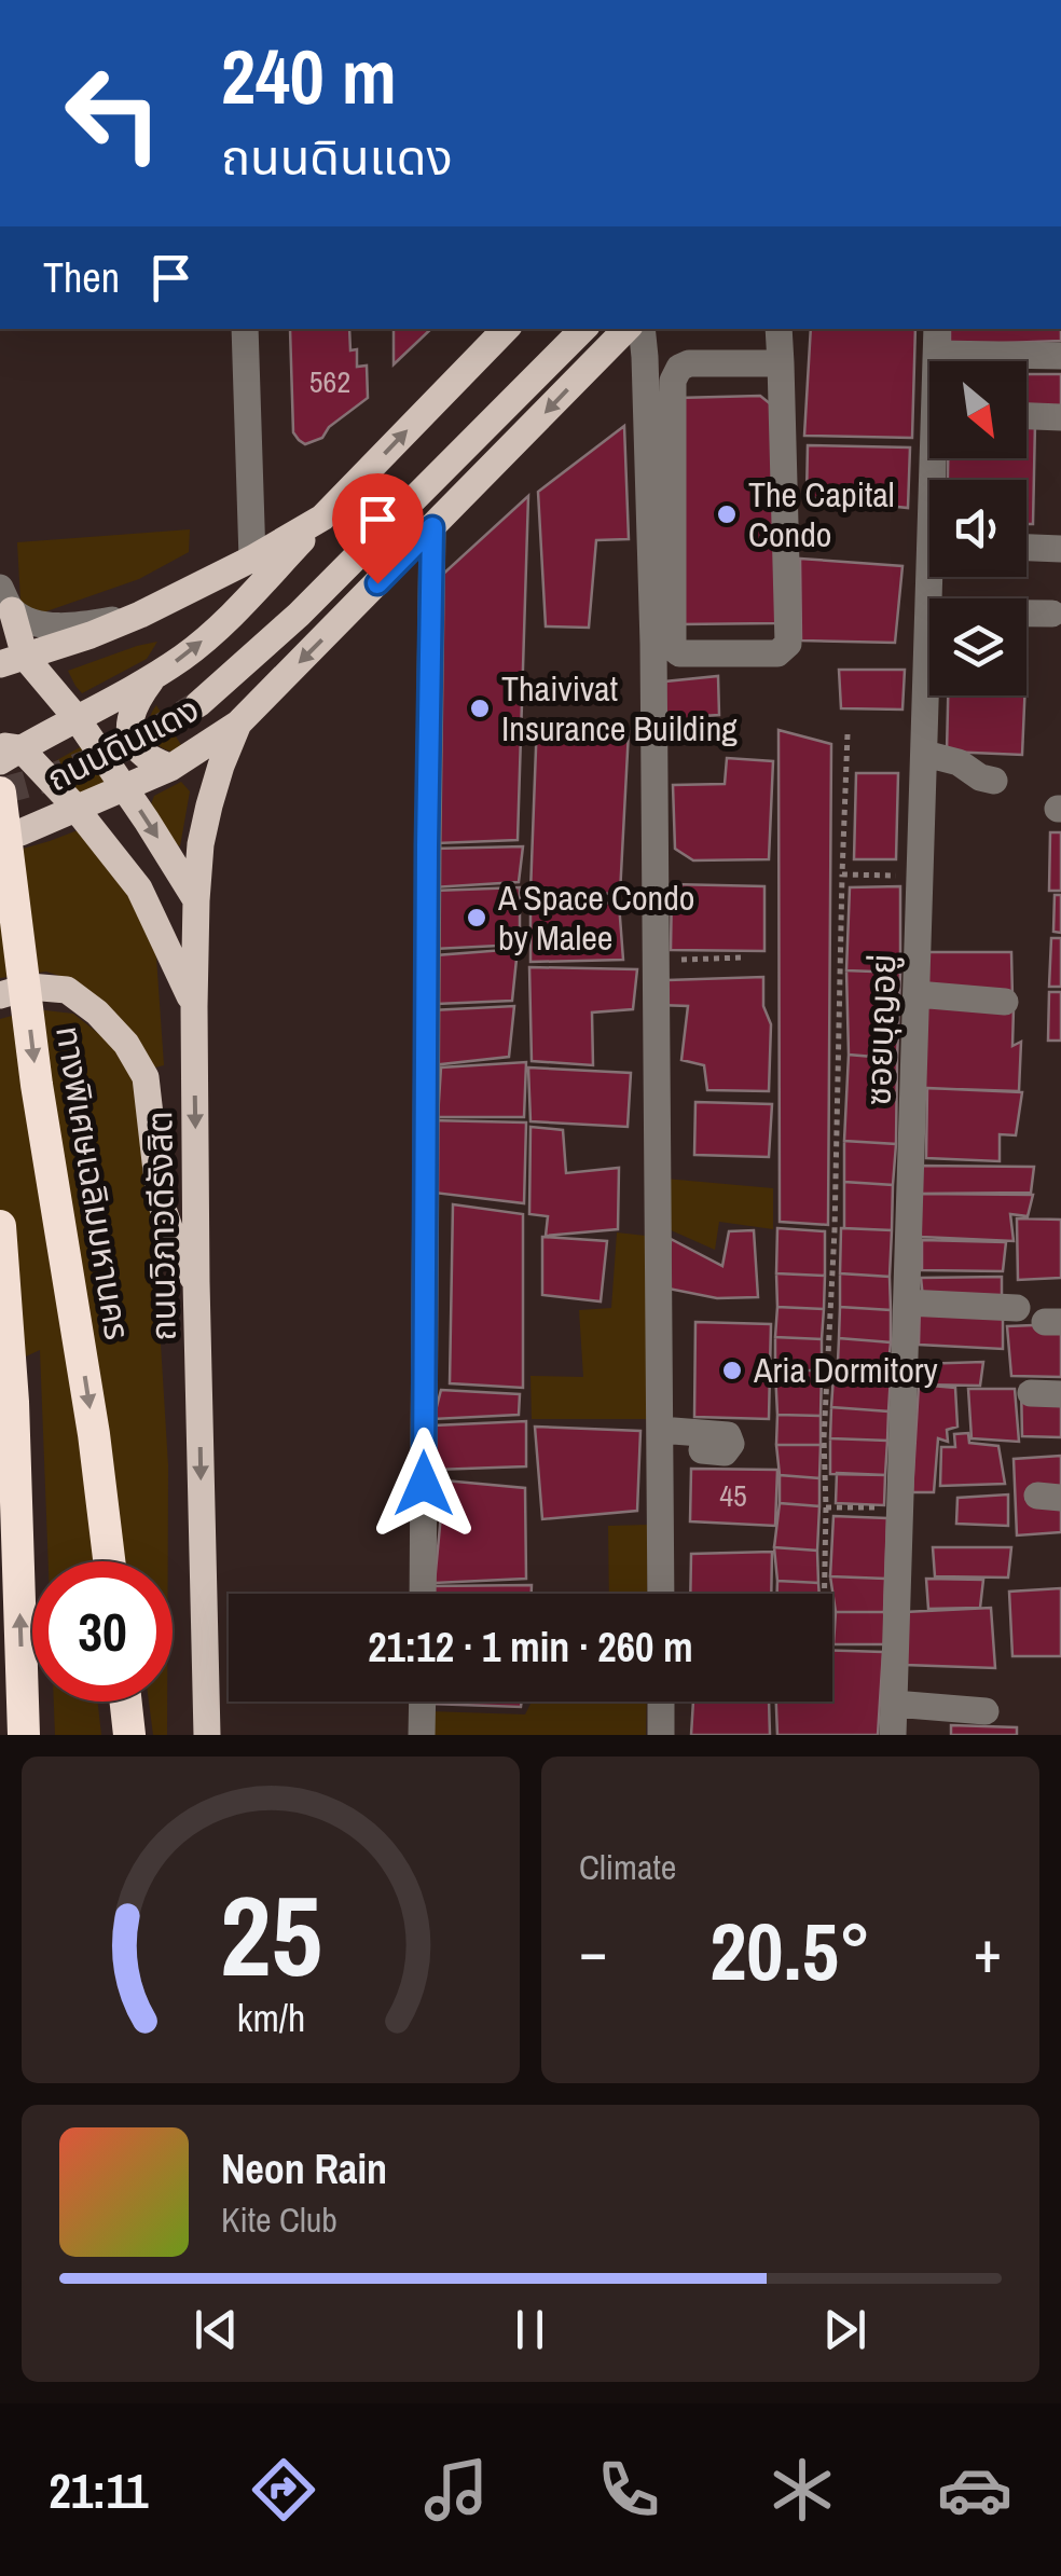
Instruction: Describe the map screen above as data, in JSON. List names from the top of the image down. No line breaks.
{"streets":{"highway":["ทางพิเศษเฉลิมมหานคร"],"main road":["ถนนดินแดง","ถนนวิภาวดีรังสิต"],"street":["ซอยบุญอยู่"]},"crossings":[["ถนนดินแดง","ถนนวิภาวดีรังสิต"]],"one_way":["ถนนวิภาวดีรังสิต"],"places":["The Capital Condo","Thaivivat Insurance Building","A Space Condo by Malee","Aria Dormitory"],"house_numbers":["562","45"],"north":"bottom right","page":{"turn":["240 m","ถนนดินแดง"],"then":"Then","limit":"30","trip":"21:12 · 1 min · 260 m","tile":"Climate","heat":["−","20.5°","+"],"song":["Neon Rain","Kite Club"],"tabs":"21:11","gauge":["25","km/h"]}}
